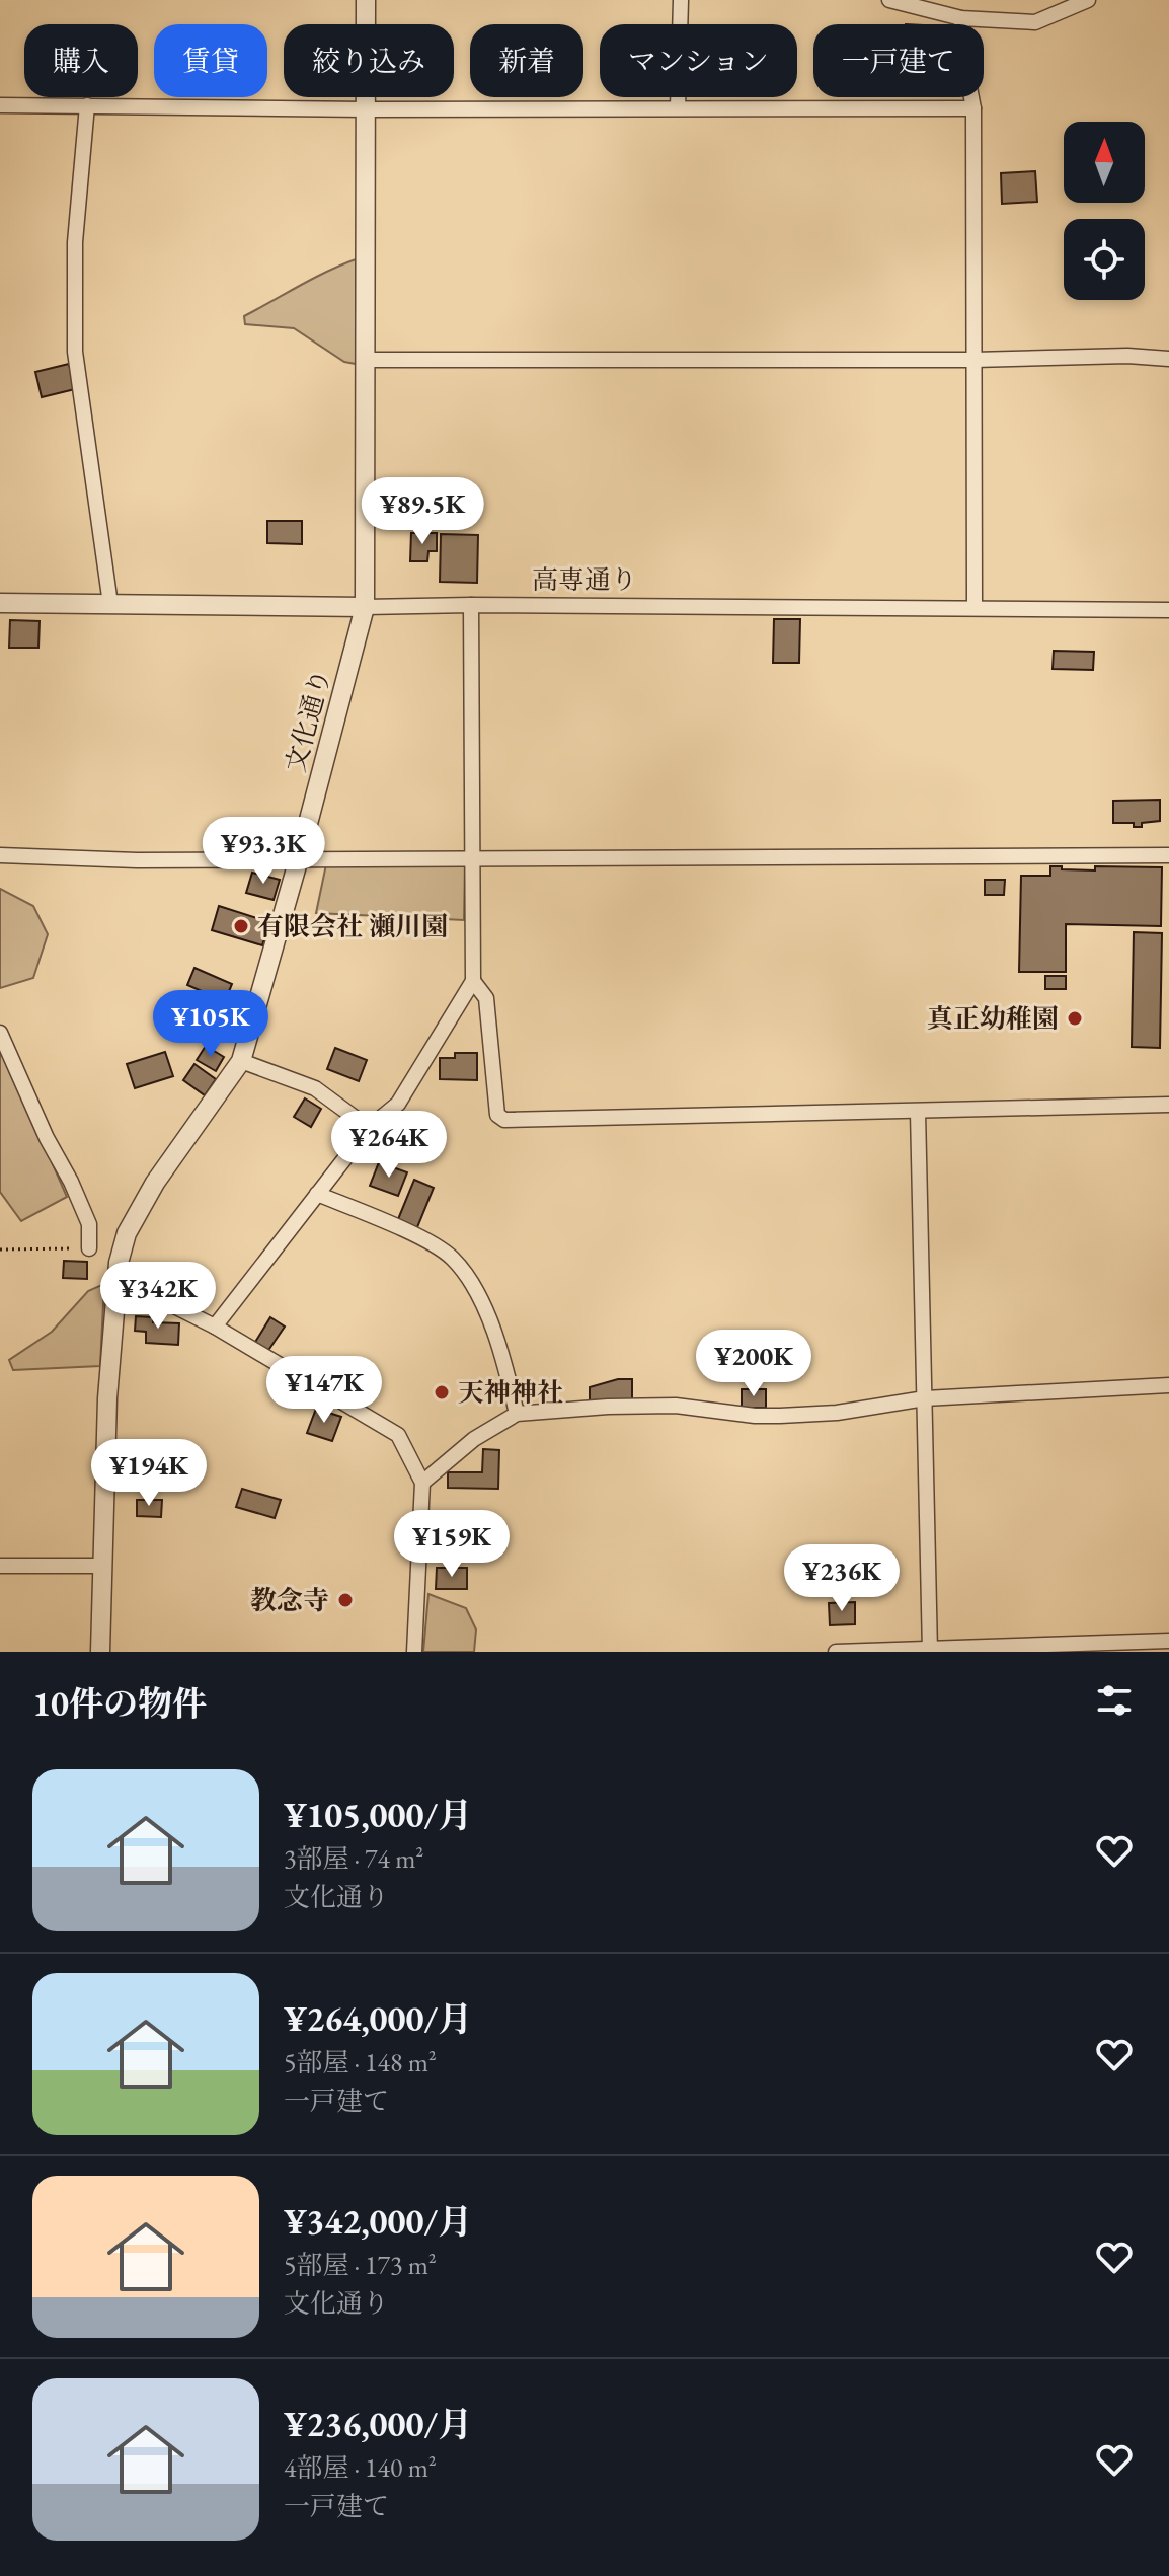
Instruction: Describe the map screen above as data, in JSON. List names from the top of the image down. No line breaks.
{"streets":{"street":["高専通り","文化通り"]},"crossings":[["高専通り","文化通り"]],"places":["有限会社 瀬川園","真正幼稚園","天神神社","教念寺"],"north":"top","page":{"chip":["購入","賃貸","絞り込み","新着","マンション","一戸建て"],"price":["¥89.5K","¥93.3K","¥105K","¥264K","¥342K","¥200K","¥147K","¥194K","¥159K","¥236K"],"heading":"10件の物件","list":[{"name":"¥105,000/月","note":"3部屋 · 74 m² · 文化通り"},{"name":"¥264,000/月","note":"5部屋 · 148 m² · 一戸建て"},{"name":"¥342,000/月","note":"5部屋 · 173 m² · 文化通り"},{"name":"¥236,000/月","note":"4部屋 · 140 m² · 一戸建て"}]}}
